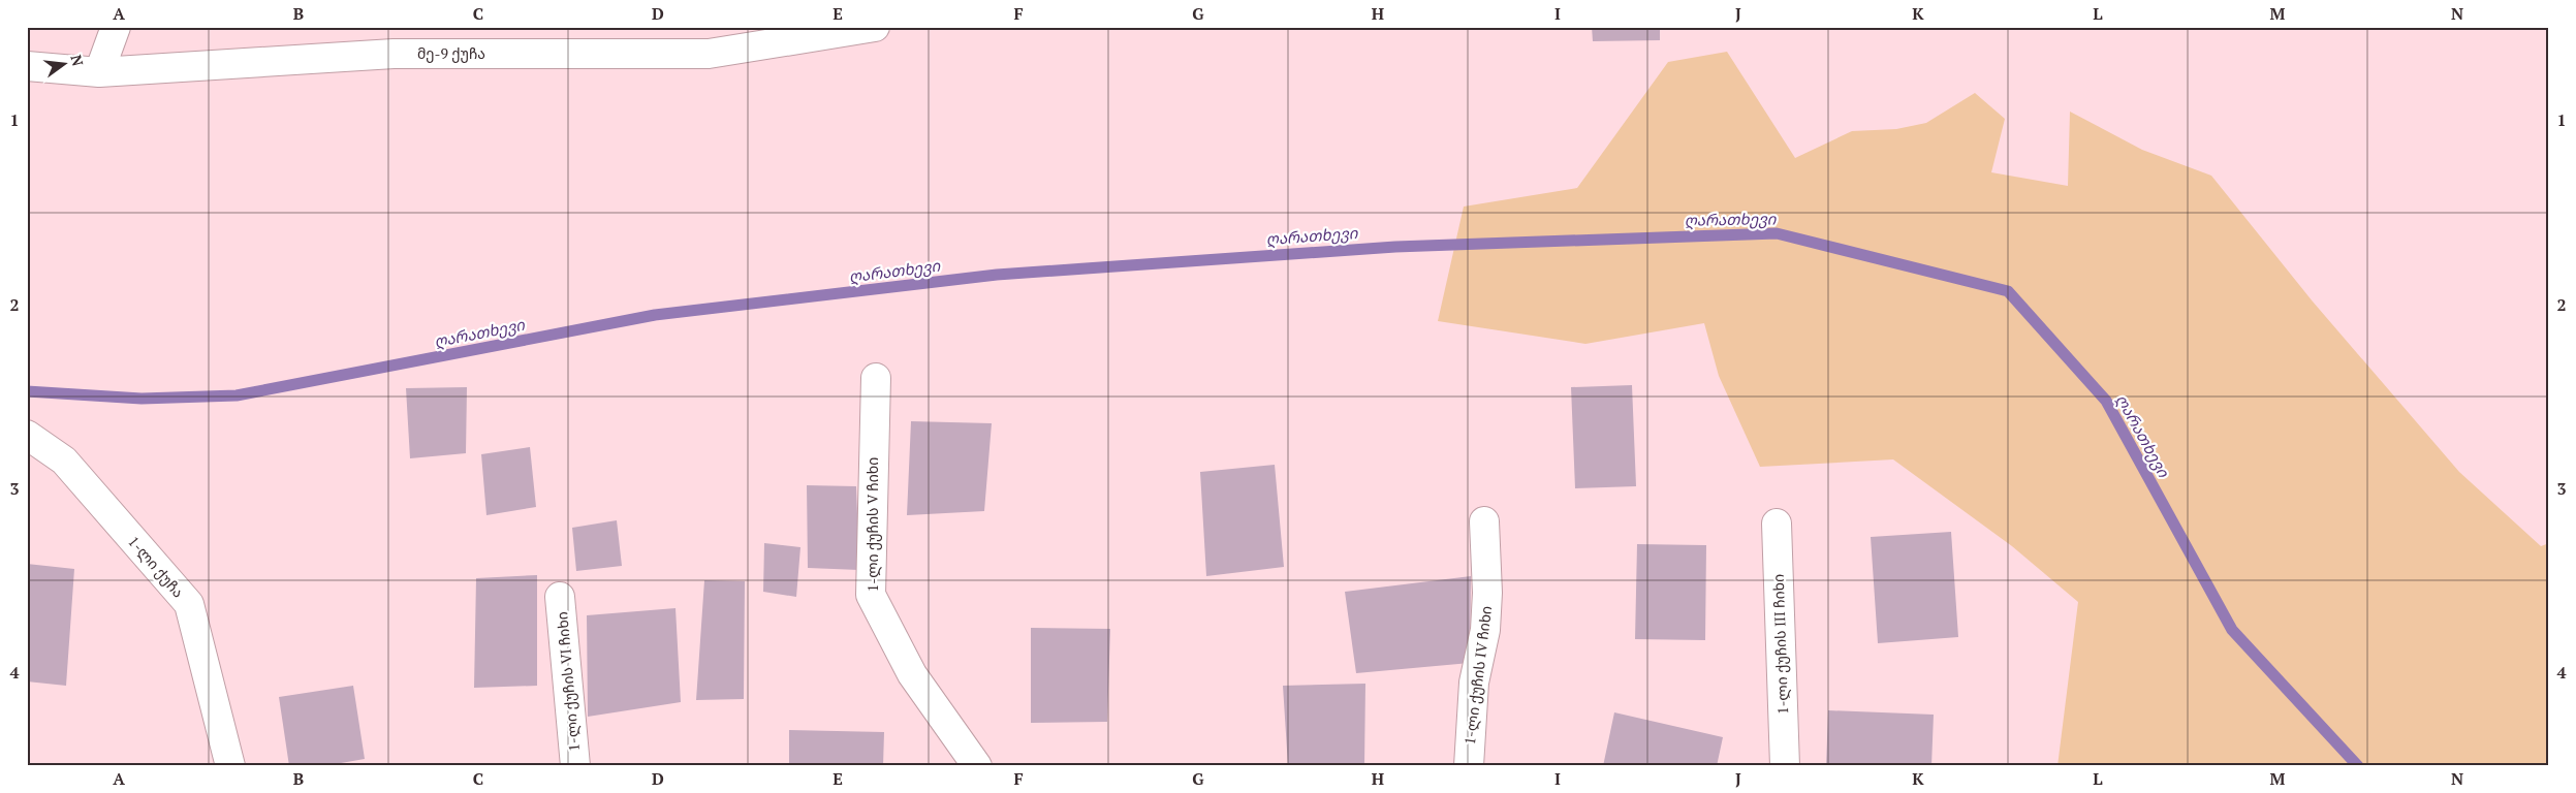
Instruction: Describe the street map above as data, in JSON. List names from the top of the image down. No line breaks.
{"streets":{"street":["მე-9 ქუჩა","1-ლი ქუჩის V ჩიხი","1-ლი ქუჩა","1-ლი ქუჩის III ჩიხი","1-ლი ქუჩის IV ჩიხი","1-ლი ქუჩის VI ჩიხი"]},"water":["ღარათხევი"],"north":"right","grid":{"columns":["A","B","C","D","E","F","G","H","I","J","K","L","M","N"],"rows":["1","2","3","4"]}}
